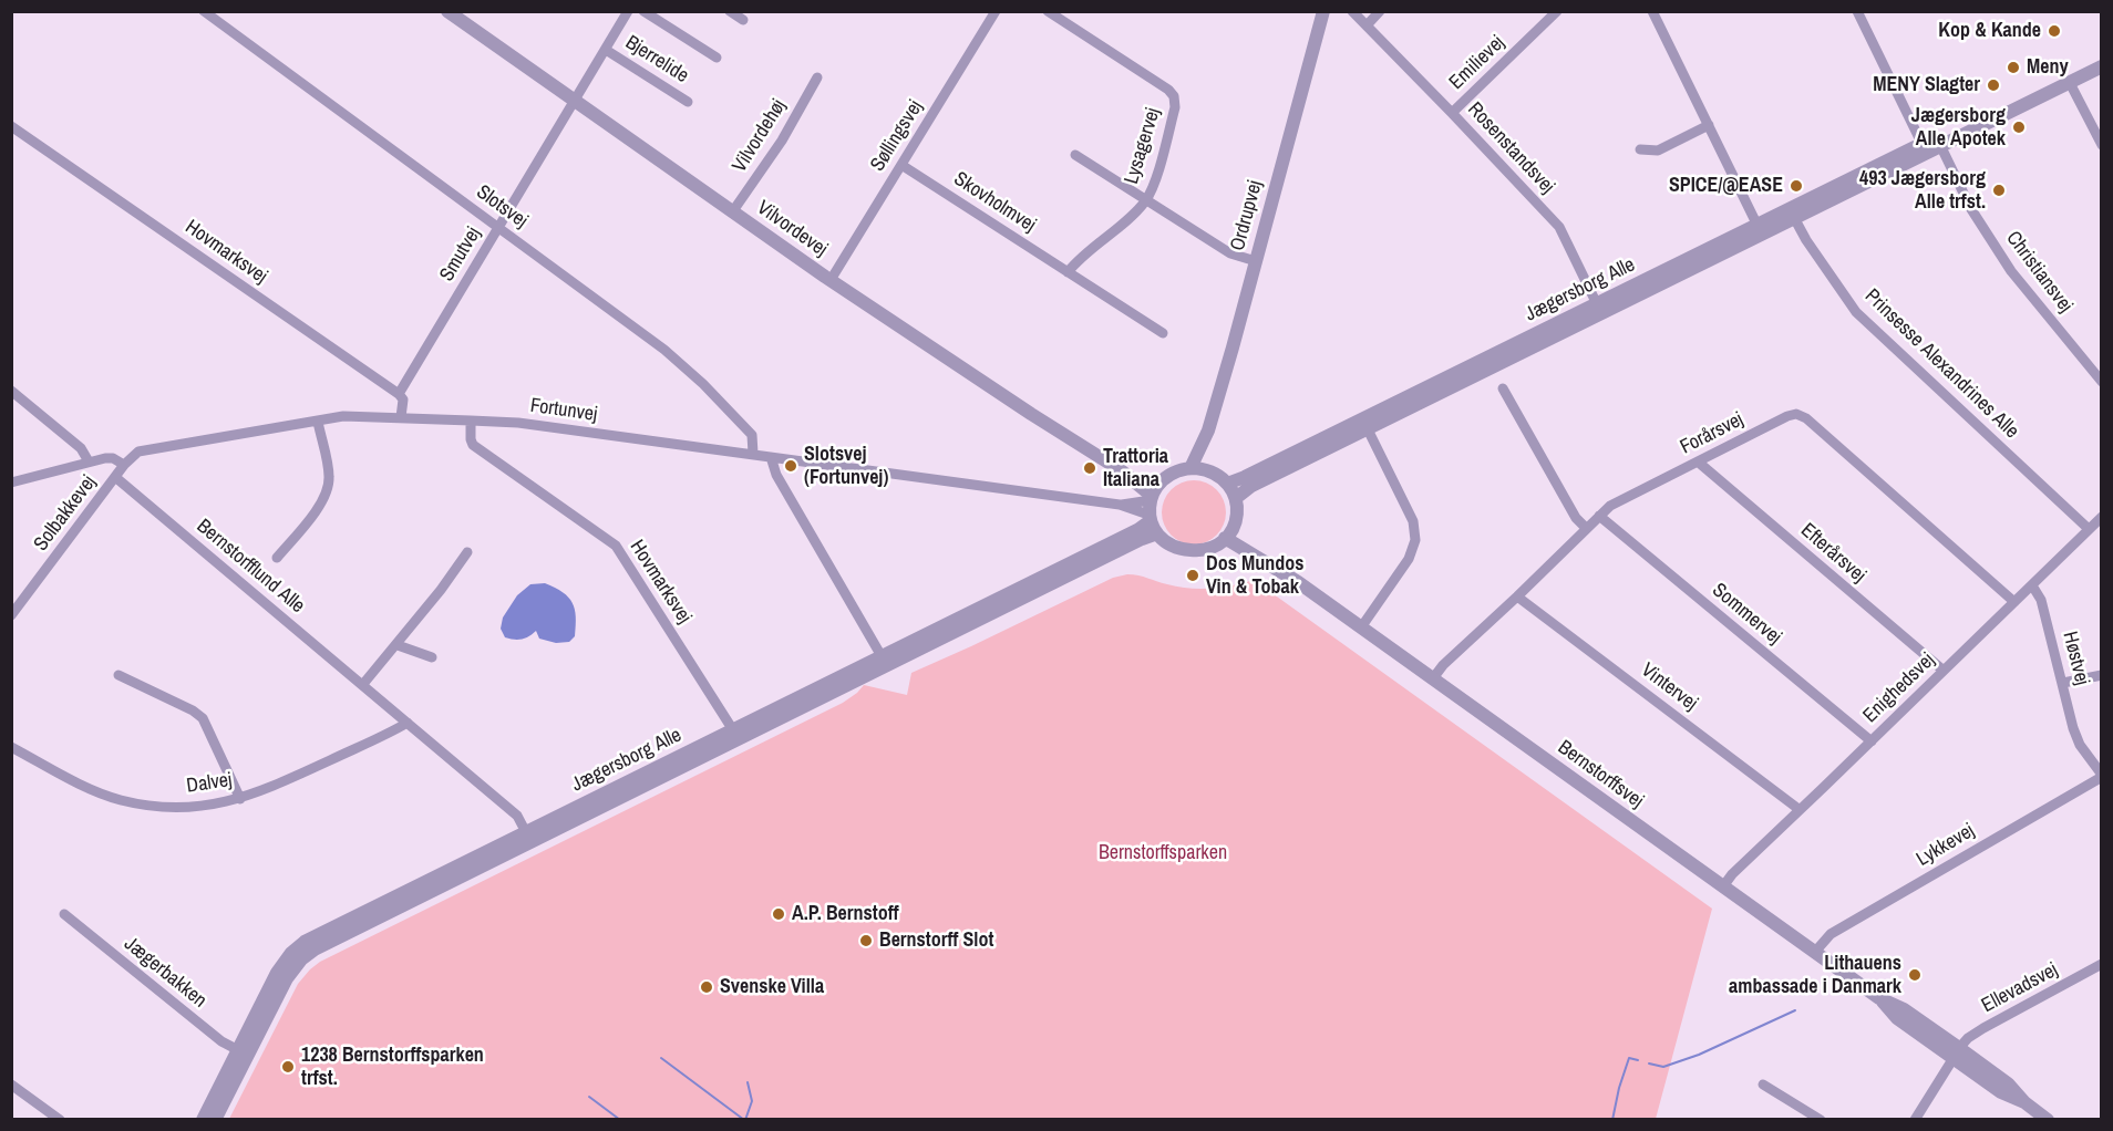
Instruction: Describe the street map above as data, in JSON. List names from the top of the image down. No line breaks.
{"streets":{"street":["Bjerrelide","Emilievej","Vilvordehøj","Søllingsvej","Lysagervej","Rosenstandsvej","Skovholmvej","Slotsvej","Ordrupvej","Vilvordevej","Hovmarksvej","Smutvej","Christiansvej","Jægersborg Alle","Prinsesse Alexandrines Alle","Fortunvej","Forårsvej","Solbakkevej","Efterårsvej","Bernstorfflund Alle","Sommervej","Høstvej","Vintervej","Enighedsvej","Bernstorffsvej","Dalvej","Lykkevej","Jægerbakken","Ellevadsvej"]},"crossings":[["Bjerrelide","Smutvej"],["Emilievej","Rosenstandsvej"],["Vilvordehøj","Vilvordevej"],["Søllingsvej","Skovholmvej"],["Søllingsvej","Vilvordevej"],["Rosenstandsvej","Jægersborg Alle"],["Slotsvej","Smutvej"],["Slotsvej","Fortunvej"],["Ordrupvej","Vilvordevej"],["Ordrupvej","Jægersborg Alle"],["Ordrupvej","Fortunvej"],["Ordrupvej","Bernstorffsvej"],["Vilvordevej","Smutvej"],["Vilvordevej","Jægersborg Alle"],["Vilvordevej","Fortunvej"],["Vilvordevej","Bernstorffsvej"],["Hovmarksvej","Smutvej"],["Hovmarksvej","Jægersborg Alle"],["Hovmarksvej","Fortunvej"],["Christiansvej","Jægersborg Alle"],["Jægersborg Alle","Prinsesse Alexandrines Alle"],["Jægersborg Alle","Fortunvej"],["Jægersborg Alle","Bernstorfflund Alle"],["Jægersborg Alle","Bernstorffsvej"],["Jægersborg Alle","Jægerbakken"],["Prinsesse Alexandrines Alle","Enighedsvej"],["Fortunvej","Solbakkevej"],["Fortunvej","Bernstorffsvej"],["Forårsvej","Efterårsvej"],["Forårsvej","Sommervej"],["Forårsvej","Vintervej"],["Forårsvej","Enighedsvej"],["Forårsvej","Bernstorffsvej"],["Solbakkevej","Bernstorfflund Alle"],["Efterårsvej","Enighedsvej"],["Bernstorfflund Alle","Dalvej"],["Sommervej","Enighedsvej"],["Høstvej","Enighedsvej"],["Høstvej","Lykkevej"],["Vintervej","Enighedsvej"],["Enighedsvej","Bernstorffsvej"],["Bernstorffsvej","Lykkevej"],["Bernstorffsvej","Ellevadsvej"]],"parks":["Bernstorffsparken"],"places":["Kop & Kande","Meny","MENY Slagter","Jægersborg Alle Apotek","SPICE/@EASE","493 Jægersborg Alle trfst.","Slotsvej (Fortunvej)","Trattoria Italiana","Dos Mundos Vin & Tobak","A.P. Bernstoff","Bernstorff Slot","Lithauens ambassade i Danmark","Svenske Villa","1238 Bernstorffsparken trfst."]}
